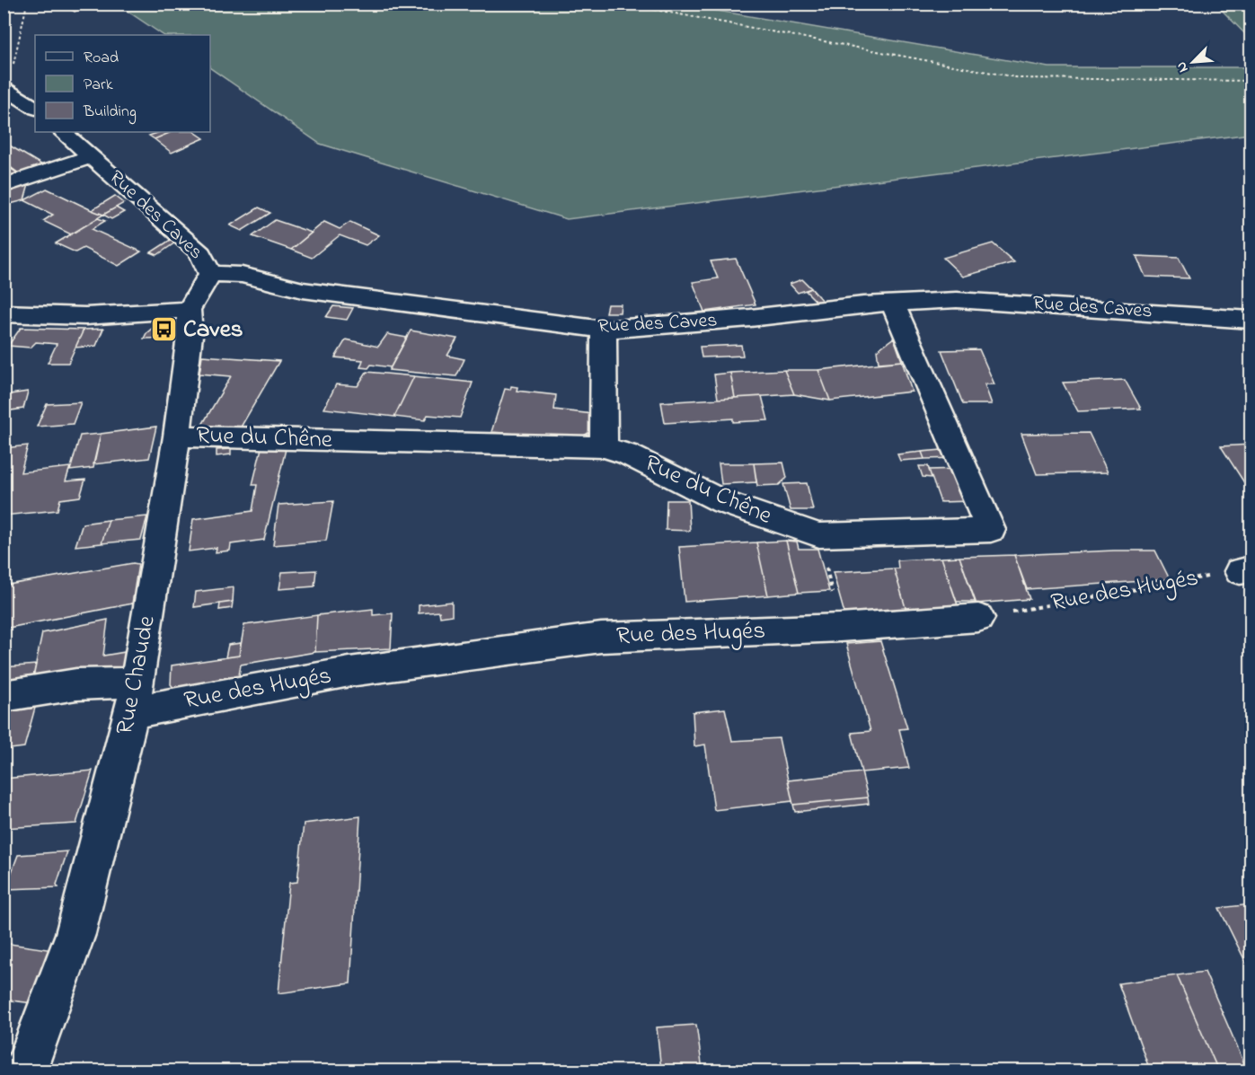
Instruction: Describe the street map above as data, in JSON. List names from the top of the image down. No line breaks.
{"streets":{"street":["Rue des Caves","Rue du Chêne","Rue des Hugés","Rue Chaude"]},"crossings":[["Rue des Caves","Rue du Chêne"],["Rue du Chêne","Rue Chaude"],["Rue des Hugés","Rue Chaude"]],"places":{"bus stop":["Caves"]},"legend":["Road","Park","Building"],"north":"bottom left"}
